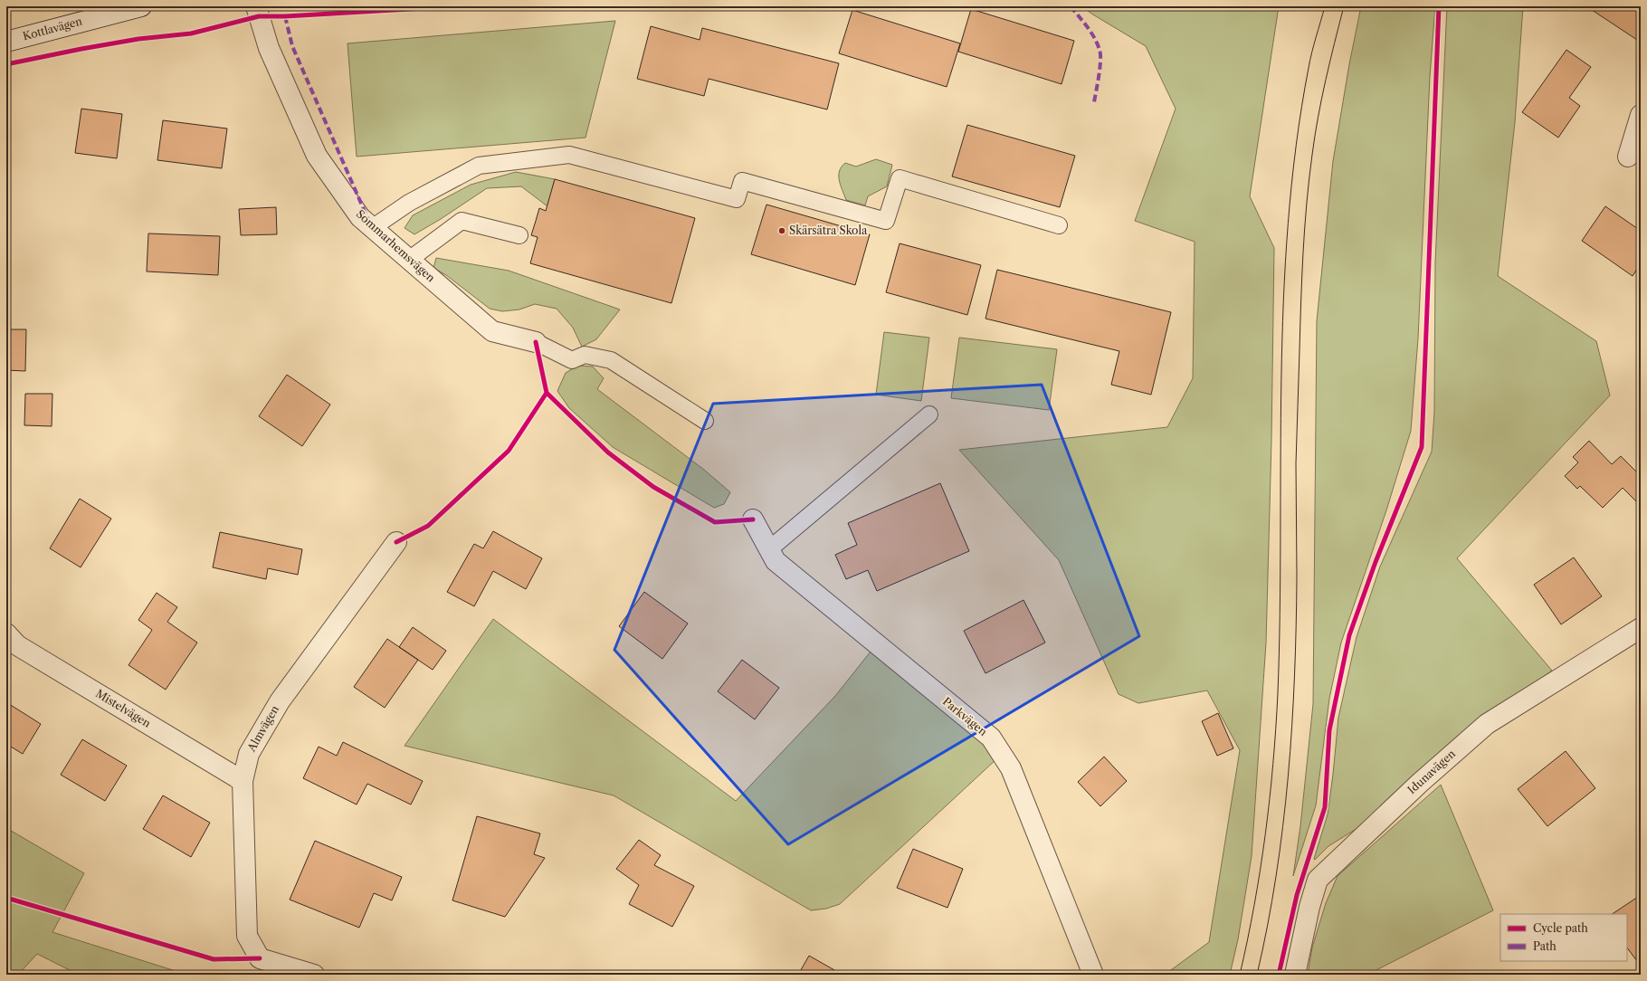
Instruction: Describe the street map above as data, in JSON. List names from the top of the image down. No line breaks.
{"streets":{"street":["Kottlavägen","Sommarhemsvägen","Mistelvägen","Parkvägen","Almvägen","Idunavägen"]},"crossings":[["Mistelvägen","Almvägen"]],"places":["Skärsätra Skola"],"legend":["Cycle path","Path"]}
